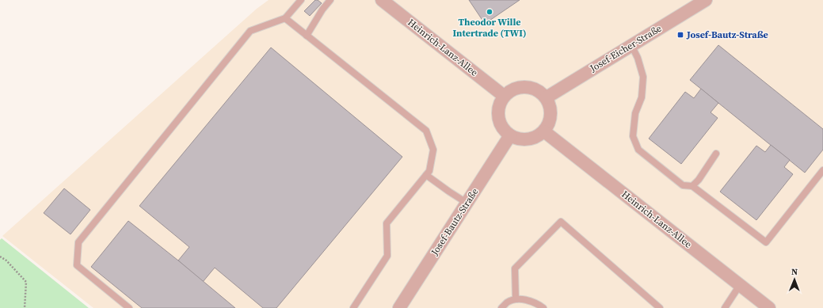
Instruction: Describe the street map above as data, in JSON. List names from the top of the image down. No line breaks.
{"streets":{"street":["Heinrich-Lanz-Allee","Josef-Eicher-Straße","Josef-Bautz-Straße"]},"crossings":[["Heinrich-Lanz-Allee","Josef-Eicher-Straße"],["Heinrich-Lanz-Allee","Josef-Bautz-Straße"],["Josef-Eicher-Straße","Josef-Bautz-Straße"]],"places":{"other":["Theodor Wille Intertrade (TWI)"],"transit":["Josef-Bautz-Straße"]},"north":"top"}
